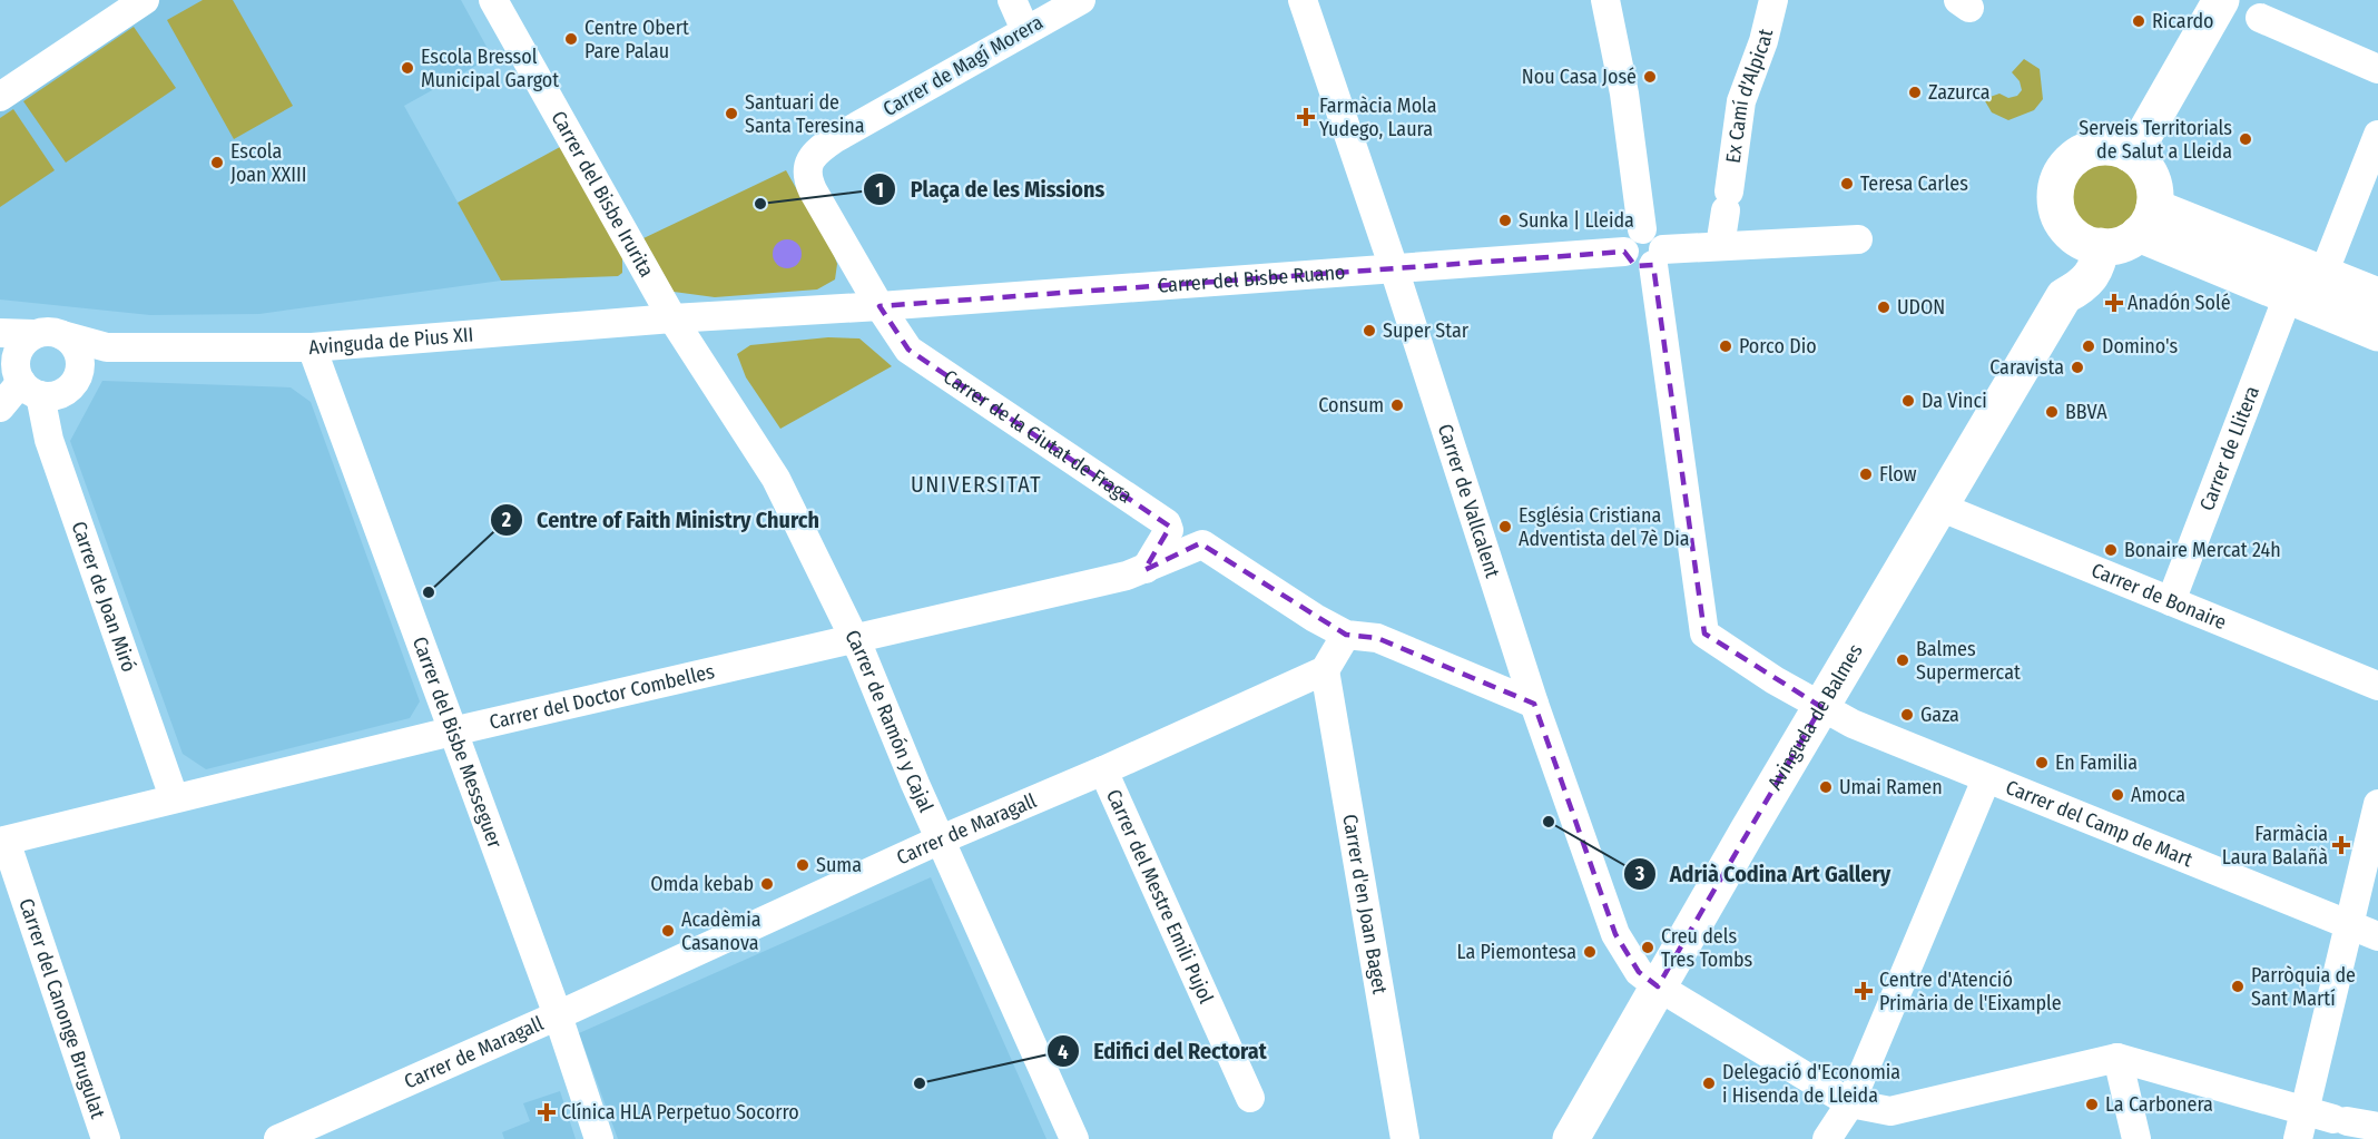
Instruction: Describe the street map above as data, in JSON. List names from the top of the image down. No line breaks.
{"streets":{"main road":["Avinguda de Balmes"],"street":["Carrer de Magí Morera","Ex Camí d'Alpicat","Carrer del Bisbe Irurita","Carrer del Bisbe Ruano","Avinguda de Pius XII","Carrer de la Ciutat de Fraga","Carrer de Llitera","Carrer de Vallcalent","Carrer de Bonaire","Carrer de Joan Miró","Carrer del Doctor Combelles","Carrer de Ramón y Cajal","Carrer del Bisbe Messeguer","Carrer del Camp de Mart","Carrer de Maragall","Carrer del Mestre Emili Pujol","Carrer d'en Joan Baget","Carrer del Canonge Brugulat"]},"crossings":[["Carrer de Magí Morera","Carrer del Bisbe Ruano"],["Carrer de Magí Morera","Carrer de la Ciutat de Fraga"],["Carrer del Bisbe Irurita","Carrer del Bisbe Ruano"],["Carrer del Bisbe Irurita","Avinguda de Pius XII"],["Carrer del Bisbe Irurita","Carrer de Ramón y Cajal"],["Carrer del Bisbe Ruano","Avinguda de Pius XII"],["Carrer del Bisbe Ruano","Carrer de la Ciutat de Fraga"],["Carrer del Bisbe Ruano","Carrer de Vallcalent"],["Carrer del Bisbe Ruano","Carrer de Ramón y Cajal"],["Carrer del Bisbe Ruano","Carrer del Camp de Mart"],["Avinguda de Pius XII","Carrer de Joan Miró"],["Avinguda de Pius XII","Carrer de Ramón y Cajal"],["Avinguda de Pius XII","Carrer del Bisbe Messeguer"],["Carrer de la Ciutat de Fraga","Carrer del Doctor Combelles"],["Carrer de Llitera","Carrer de Bonaire"],["Carrer de Vallcalent","Avinguda de Balmes"],["Carrer de Bonaire","Avinguda de Balmes"],["Carrer de Joan Miró","Carrer del Doctor Combelles"],["Carrer del Doctor Combelles","Carrer de Ramón y Cajal"],["Carrer del Doctor Combelles","Carrer del Bisbe Messeguer"],["Carrer del Doctor Combelles","Carrer del Canonge Brugulat"],["Avinguda de Balmes","Carrer del Camp de Mart"],["Carrer de Ramón y Cajal","Carrer de Maragall"],["Carrer del Bisbe Messeguer","Carrer de Maragall"],["Carrer de Maragall","Carrer del Mestre Emili Pujol"],["Carrer de Maragall","Carrer d'en Joan Baget"]],"districts":["UNIVERSITAT"],"places":{"other":["Ricardo","Centre Obert Pare Palau","Escola Bressol Municipal Gargot","Nou Casa José","Zazurca","Santuari de Santa Teresina","Serveis Territorials de Salut a Lleida","Escola Joan XXIII","Teresa Carles","Plaça de les Missions","Sunka | Lleida","UDON","Super Star","Porco Dio","Domino's","Caravista","Da Vinci","Consum","BBVA","Flow","Església Cristiana Adventista del 7è Dia","Bonaire Mercat 24h","Centre of Faith Ministry Church","Balmes Supermercat","Gaza","En Familia","Umai Ramen","Amoca","Adrià Codina Art Gallery","Suma","Omda kebab","Acadèmia Casanova","Creu dels Tres Tombs","La Piemontesa","Parròquia de Sant Martí","Edifici del Rectorat","Delegació d'Economia i Hisenda de Lleida","La Carbonera"],"health":["Farmàcia Mola Yudego, Laura","Anadón Solé","Farmàcia Laura Balañà","Centre d'Atenció Primària de l'Eixample","Clínica HLA Perpetuo Socorro"]}}
